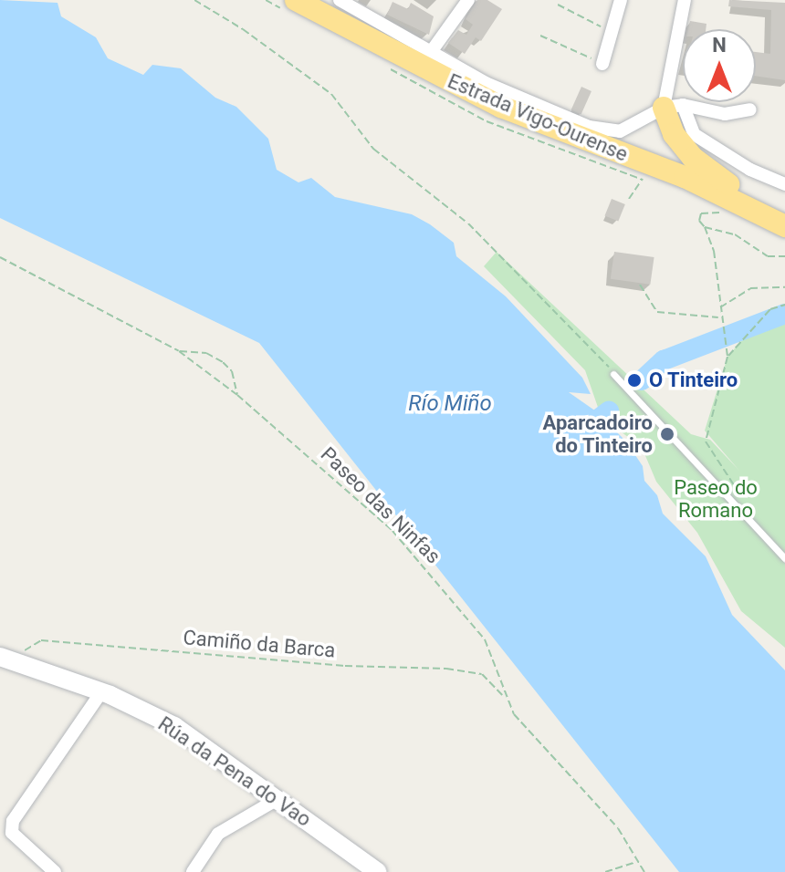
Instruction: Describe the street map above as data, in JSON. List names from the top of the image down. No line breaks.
{"streets":{"highway":["Estrada Vigo-Ourense"],"main road":["Rúa da Pena do Vao"],"path":["Paseo das Ninfas","Camiño da Barca"]},"crossings":[["Paseo das Ninfas","Camiño da Barca"],["Camiño da Barca","Rúa da Pena do Vao"]],"water":["Río Miño"],"parks":["Paseo do Romano"],"places":["O Tinteiro","Aparcadoiro do Tinteiro"],"north":"top"}
